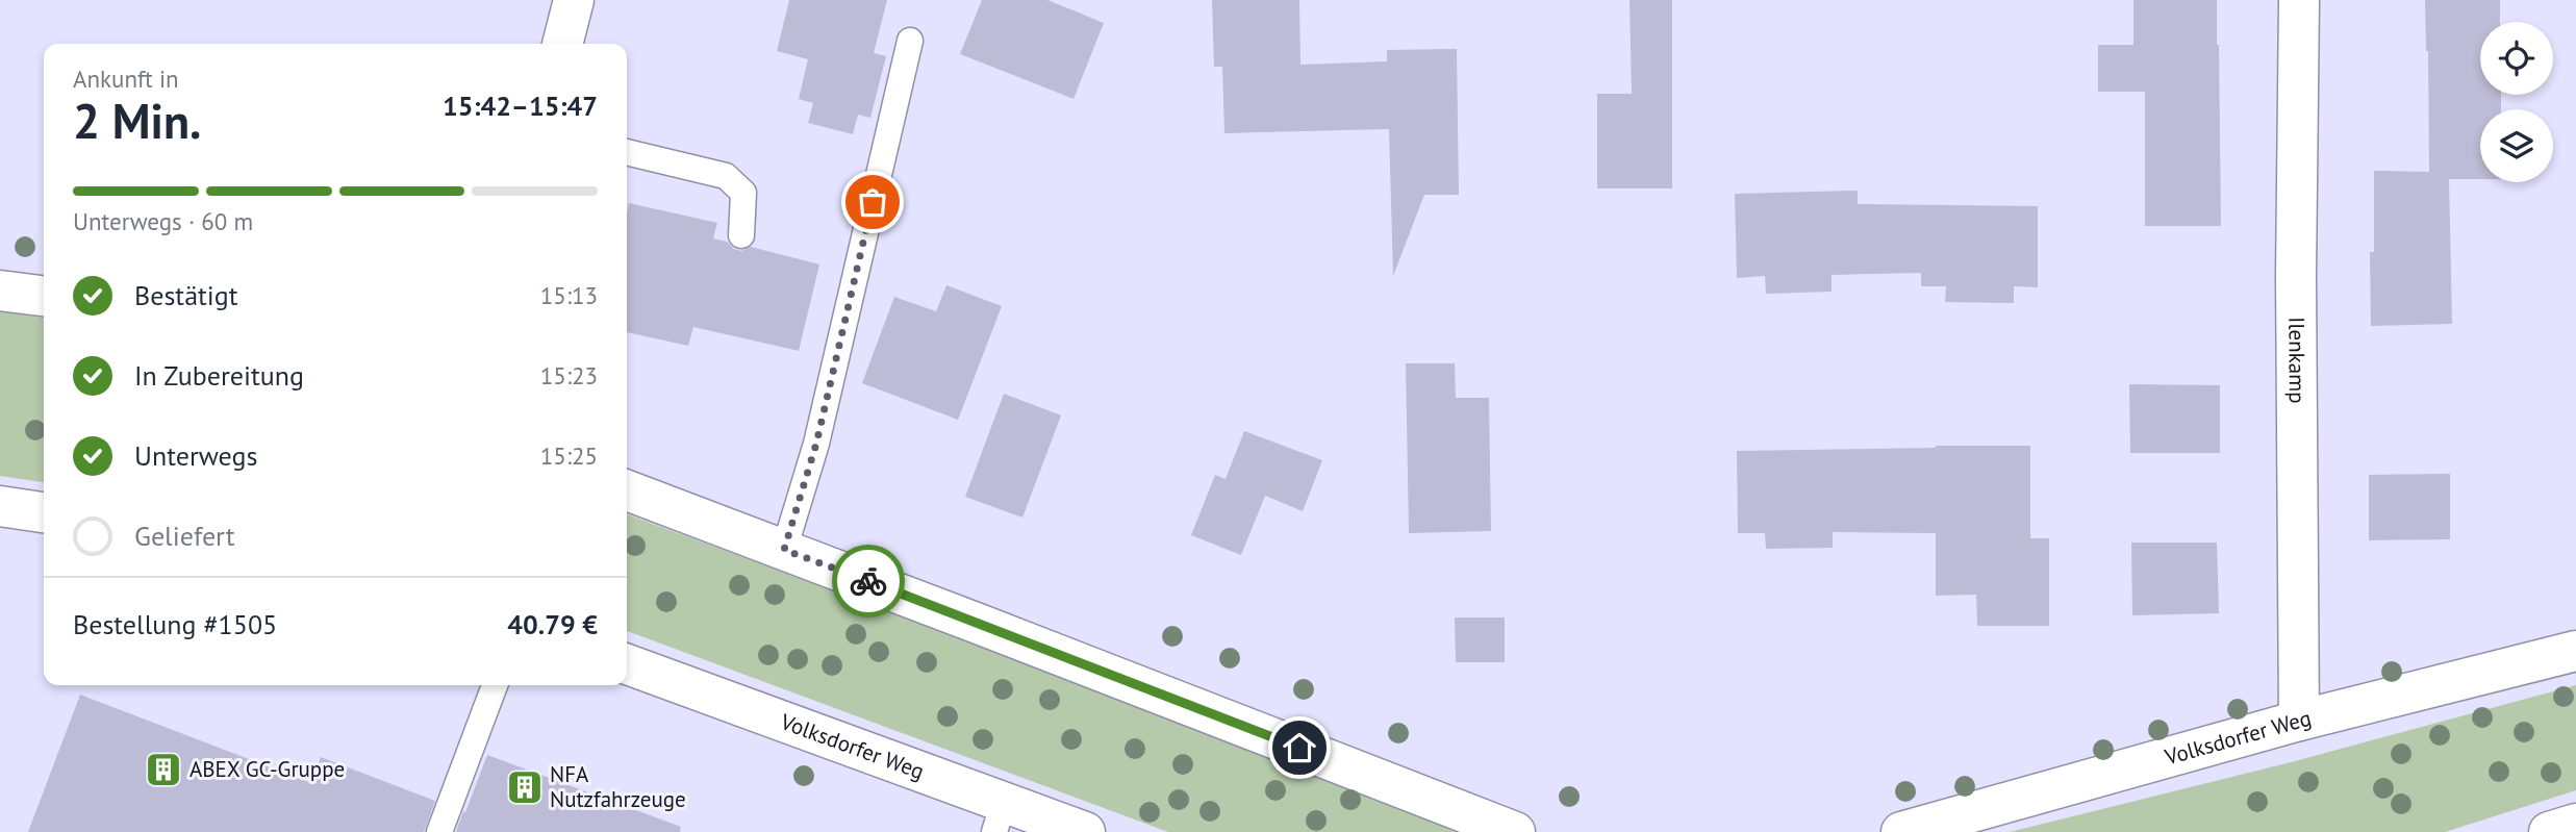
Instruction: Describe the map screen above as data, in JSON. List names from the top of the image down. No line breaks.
{"streets":{"street":["Ilenkamp","Volksdorfer Weg"]},"crossings":[["Ilenkamp","Volksdorfer Weg"]],"places":{"building":["ABEX GC-Gruppe","NFA Nutzfahrzeuge"]},"page":{"heading":["2 Min.","Ankunft in","15:42–15:47"],"panel":["Bestellung #1505","40.79 €"],"bar":"Unterwegs · 60 m","list":[["Bestätigt","15:13"],["In Zubereitung","15:23"],["Unterwegs","15:25"],"Geliefert"]}}
